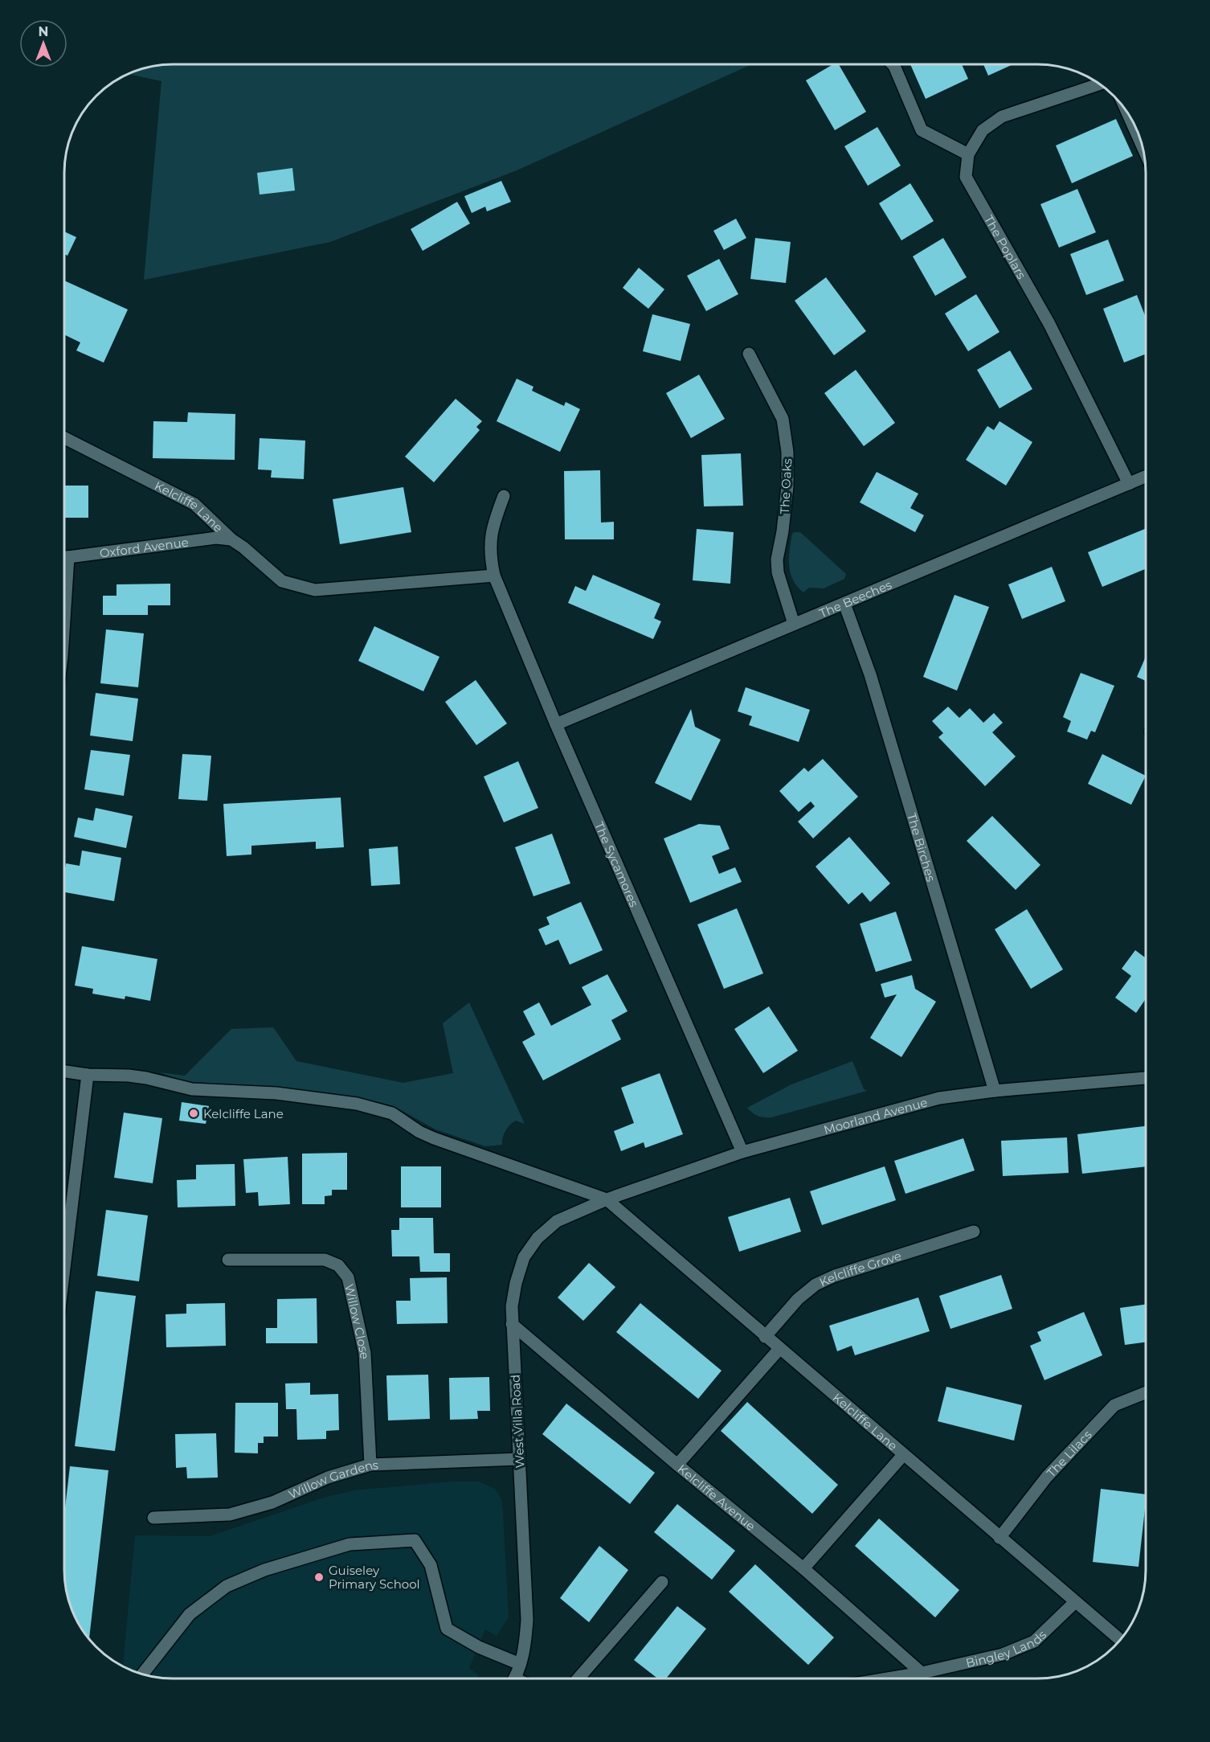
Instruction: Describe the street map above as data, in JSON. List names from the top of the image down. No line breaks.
{"streets":{"street":["The Poplars","The Oaks","Kelcliffe Lane","Oxford Avenue","The Beeches","The Birches","The Sycamores","Moorland Avenue","Kelcliffe Grove","Willow Close","West Villa Road","The Lilacs","Willow Gardens","Kelcliffe Avenue","Bingley Lands"]},"crossings":[["The Poplars","The Beeches"],["The Oaks","The Beeches"],["Kelcliffe Lane","Oxford Avenue"],["Kelcliffe Lane","The Sycamores"],["Kelcliffe Lane","Moorland Avenue"],["Kelcliffe Lane","Kelcliffe Grove"],["Kelcliffe Lane","West Villa Road"],["Kelcliffe Lane","The Lilacs"],["Kelcliffe Lane","Bingley Lands"],["The Beeches","The Birches"],["The Beeches","The Sycamores"],["The Birches","Moorland Avenue"],["The Sycamores","Moorland Avenue"],["Moorland Avenue","West Villa Road"],["Willow Close","Willow Gardens"],["West Villa Road","Willow Gardens"],["West Villa Road","Kelcliffe Avenue"],["Kelcliffe Avenue","Bingley Lands"]],"places":["Kelcliffe Lane","Guiseley Primary School"],"north":"top"}
